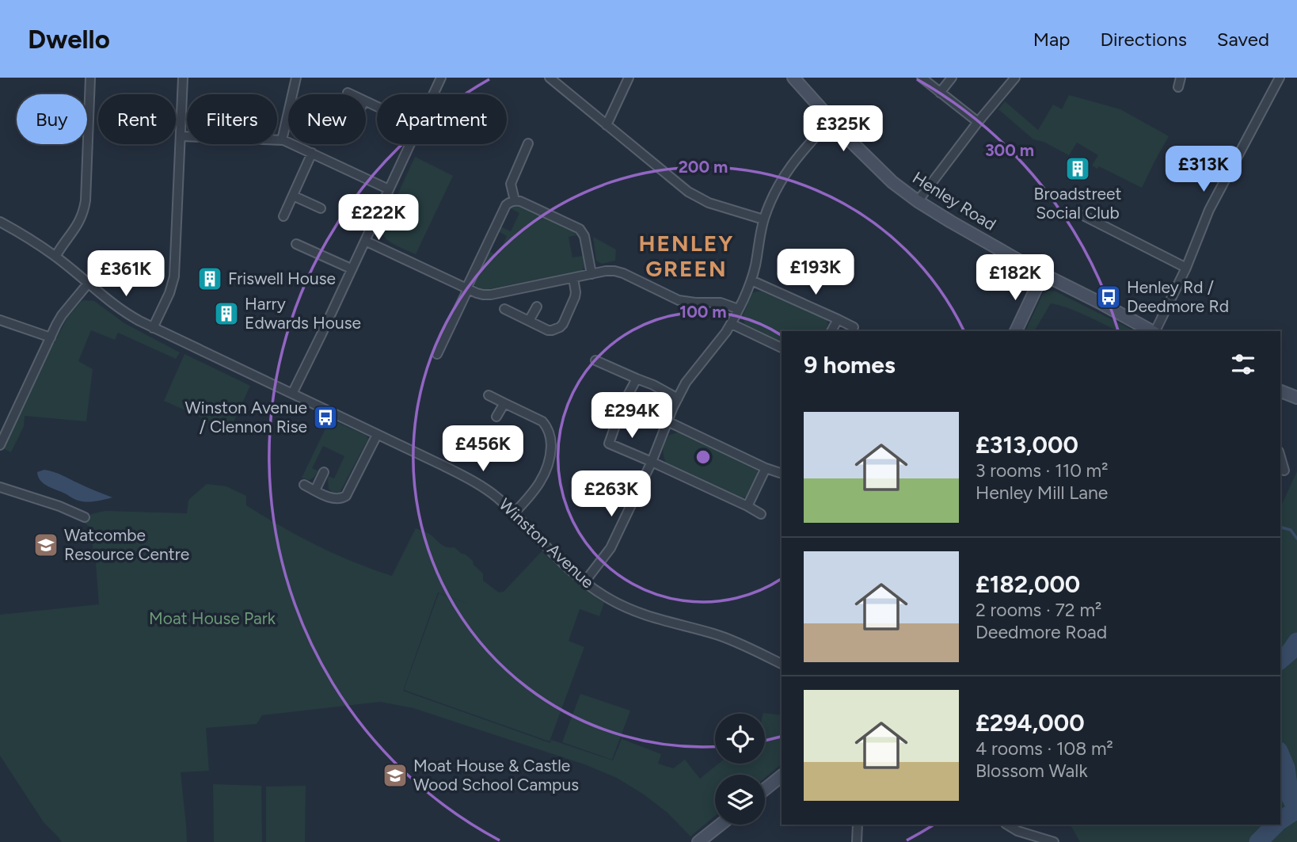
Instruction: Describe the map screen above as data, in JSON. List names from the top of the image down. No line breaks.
{"streets":{"main road":["Henley Road"],"street":["Winston Avenue"]},"districts":["HENLEY GREEN"],"parks":["Moat House Park"],"places":{"building":["Broadstreet Social Club","Friswell House","Harry Edwards House"],"bus stop":["Henley Rd / Deedmore Rd","Winston Avenue / Clennon Rise"],"school or university":["Watcombe Resource Centre","Moat House & Castle Wood School Campus"]},"page":{"header":"Dwello","nav":["Map","Directions","Saved"],"chip":["Buy","Rent","Filters","New","Apartment"],"price":["£325K","£313K","£222K","£193K","£361K","£182K","£294K","£456K","£263K"],"heading":"9 homes","list":[{"name":"£313,000","note":"3 rooms · 110 m² · Henley Mill Lane"},{"name":"£182,000","note":"2 rooms · 72 m² · Deedmore Road"},{"name":"£294,000","note":"4 rooms · 108 m² · Blossom Walk"}]},"rings":["300 m","200 m","100 m"]}
